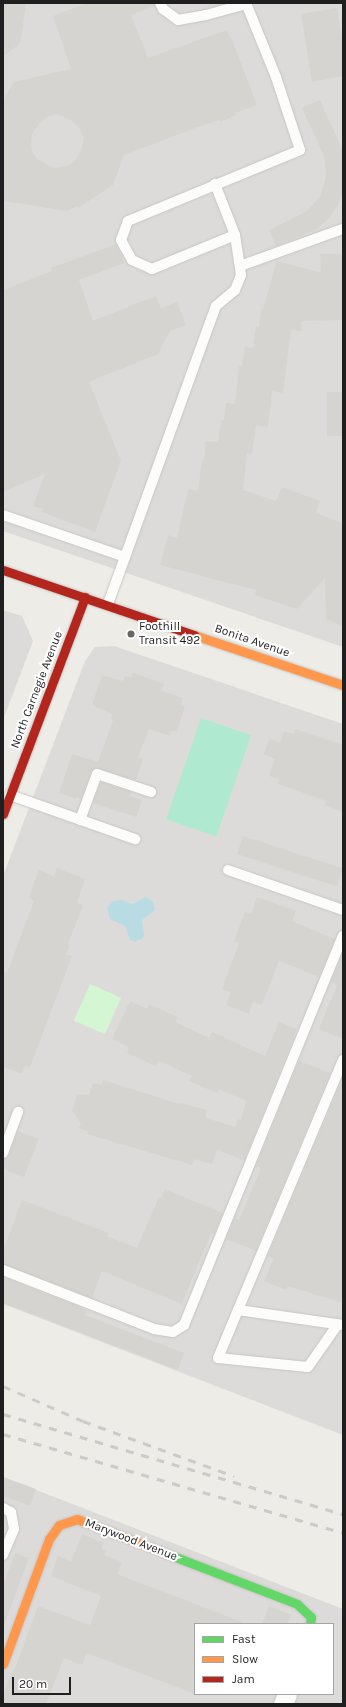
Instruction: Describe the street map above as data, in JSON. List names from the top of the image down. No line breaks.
{"streets":{"street":["Bonita Avenue","North Carnegie Avenue","Marywood Avenue"]},"crossings":[["Bonita Avenue","North Carnegie Avenue"]],"places":["Foothill Transit 492"],"legend":["Fast","Slow","Jam"],"scale_bar":"20 m"}
